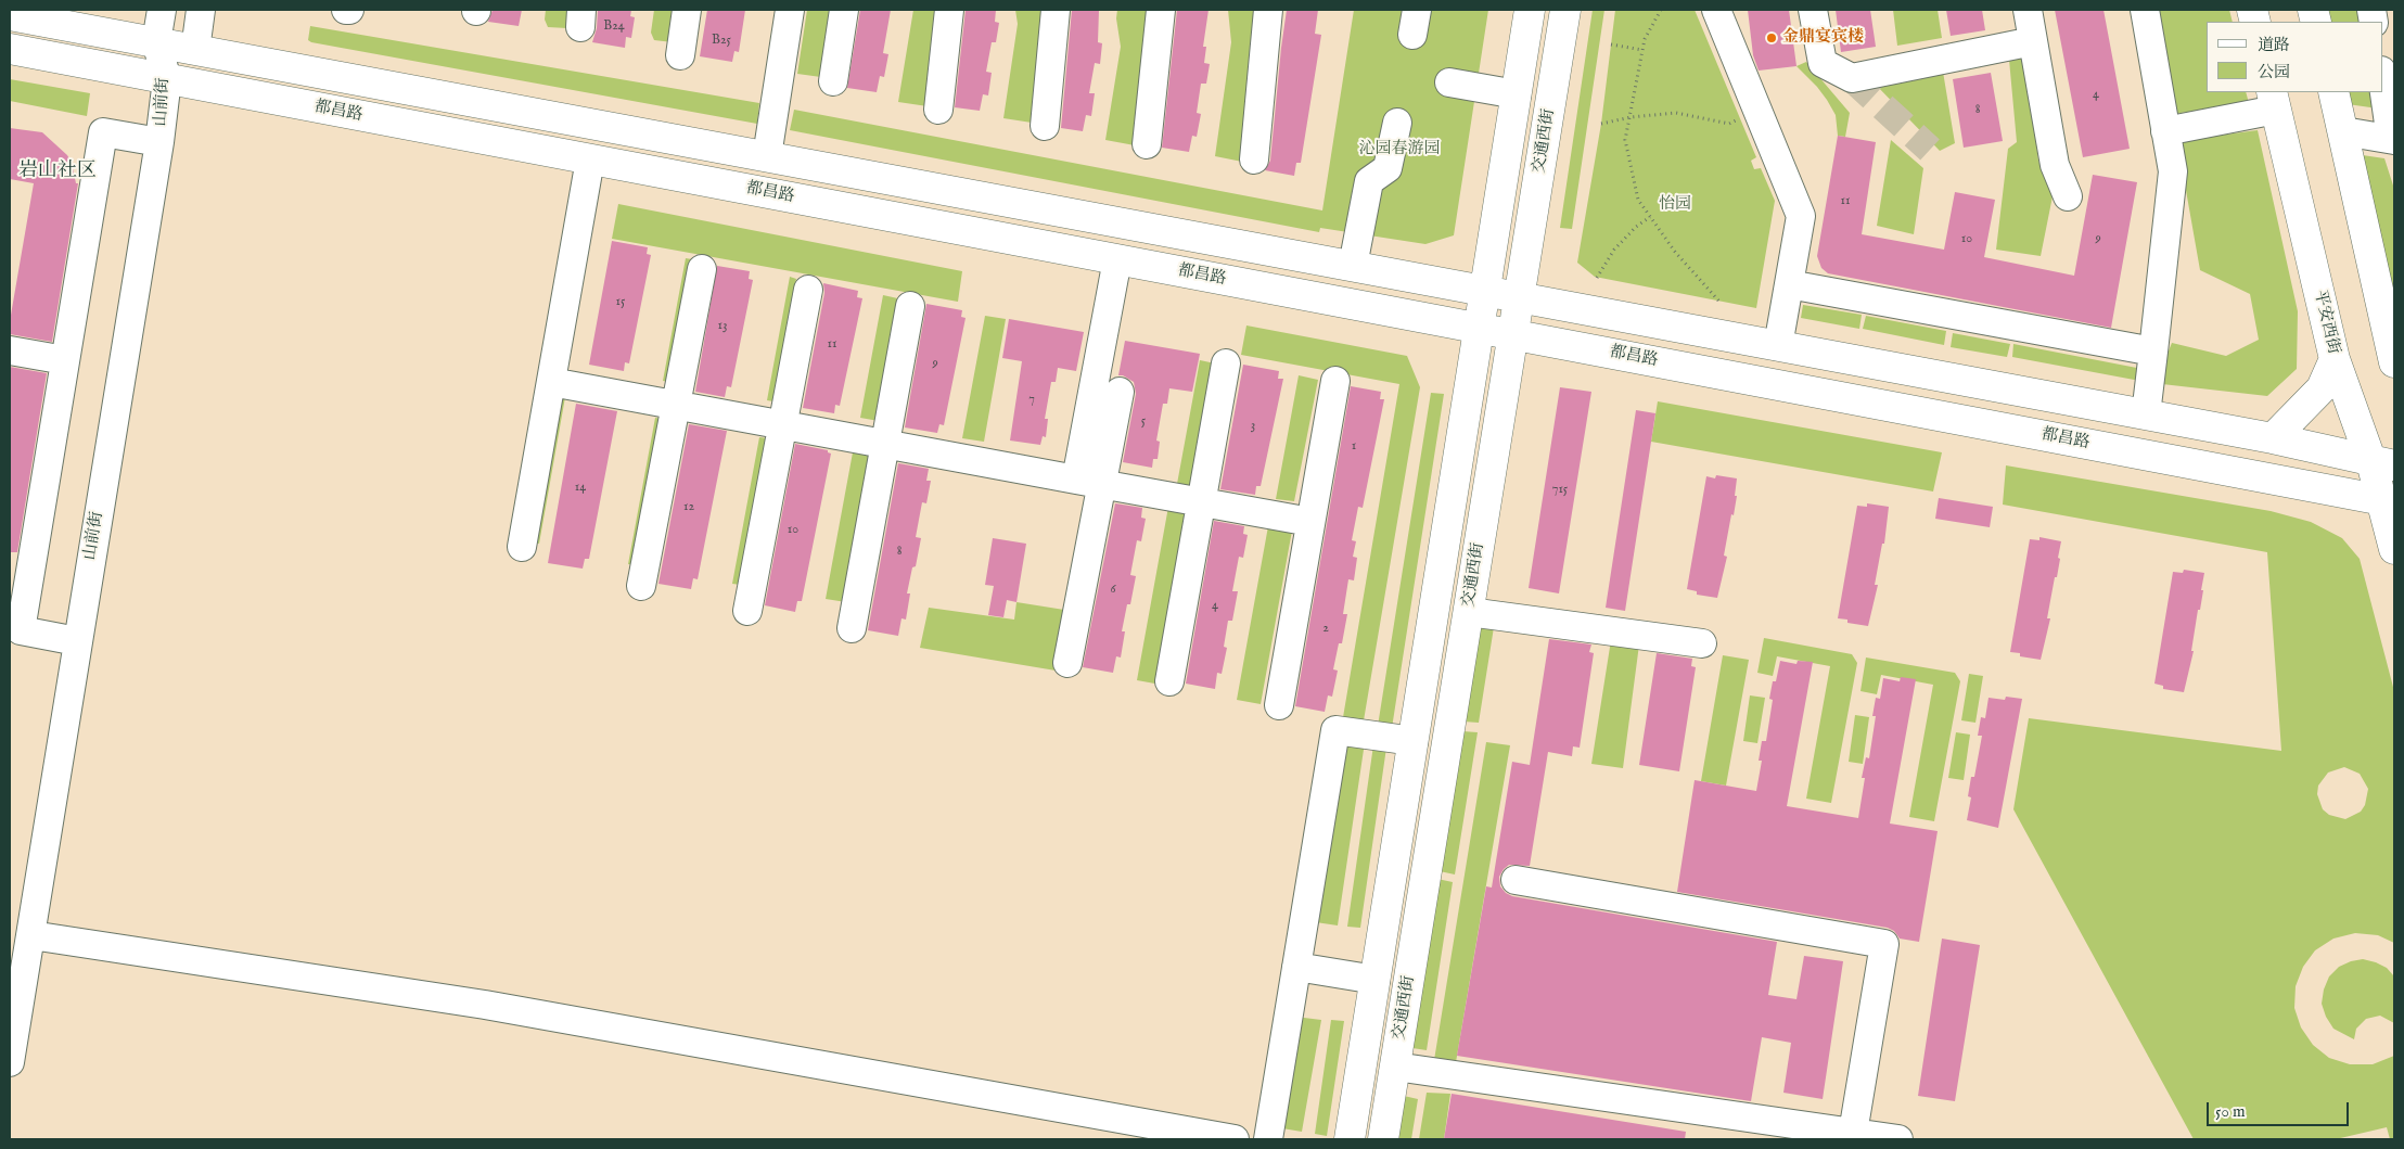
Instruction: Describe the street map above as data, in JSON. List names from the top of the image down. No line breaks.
{"streets":{"main road":["都昌路","交通西街","平安西街"],"street":["山前街"]},"crossings":[["山前街","都昌路"],["都昌路","交通西街"],["都昌路","平安西街"]],"districts":["岩山社区"],"parks":["沁园春游园","怡园"],"places":["金鼎宴宾楼"],"house_numbers":["B24","B25","4","8","11","10","9","15","13","11","9","7","5","3","1","14","715","12","10","8","6","4","2"],"legend":["道路","公园"],"scale_bar":"50 m"}
